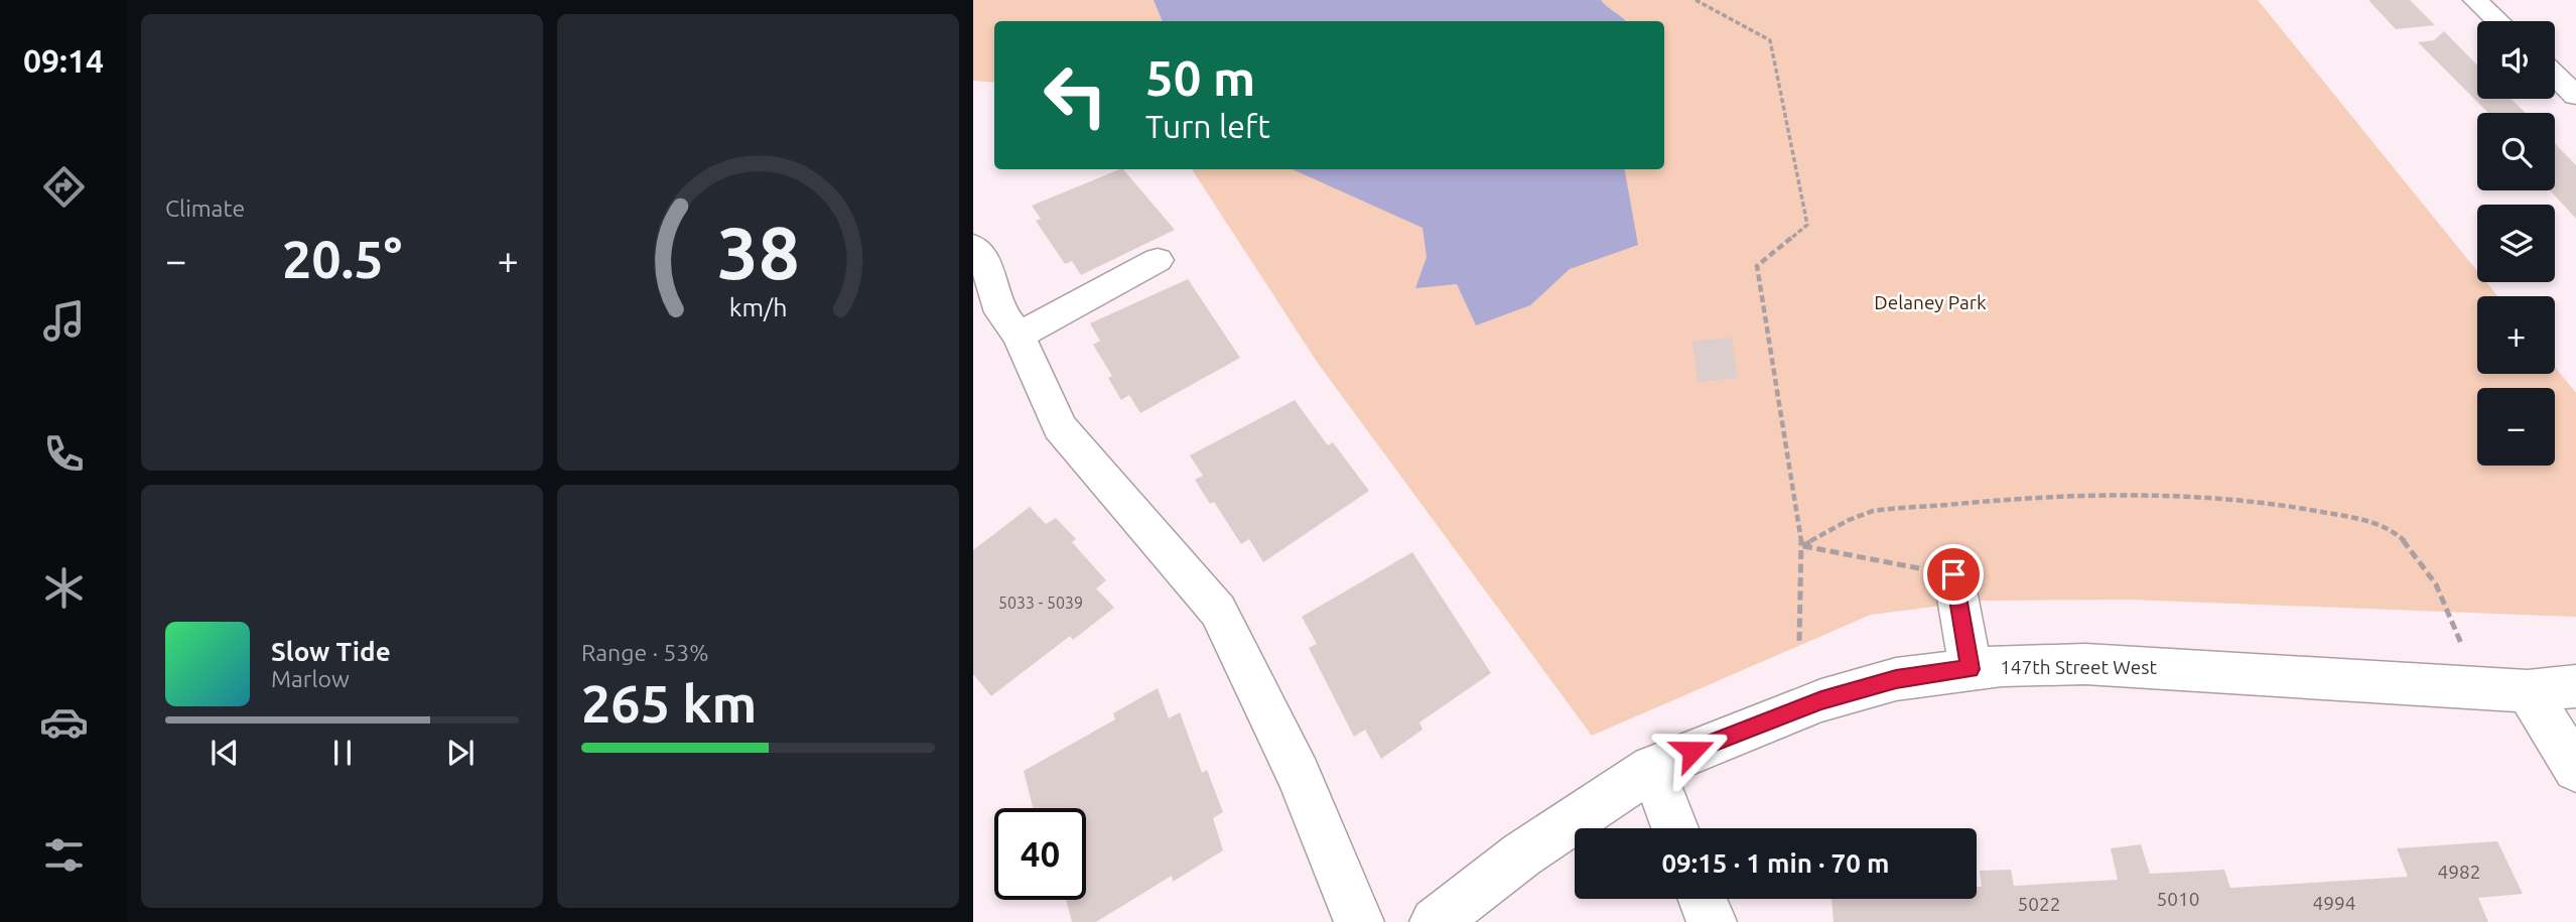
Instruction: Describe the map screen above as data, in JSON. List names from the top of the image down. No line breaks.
{"streets":{"street":["147th Street West"]},"parks":["Delaney Park"],"house_numbers":["5033 - 5039","4982","5010","4994","5022"],"page":{"tabs":"09:14","tile":["Climate",["Range · 53%","265 km"]],"map_buttons":["+","−"],"turn":["50 m","Turn left"],"heat":["−","20.5°","+"],"song":["Slow Tide","Marlow"],"limit":"40","trip":"09:15 · 1 min · 70 m","gauge":["38","km/h"]}}
